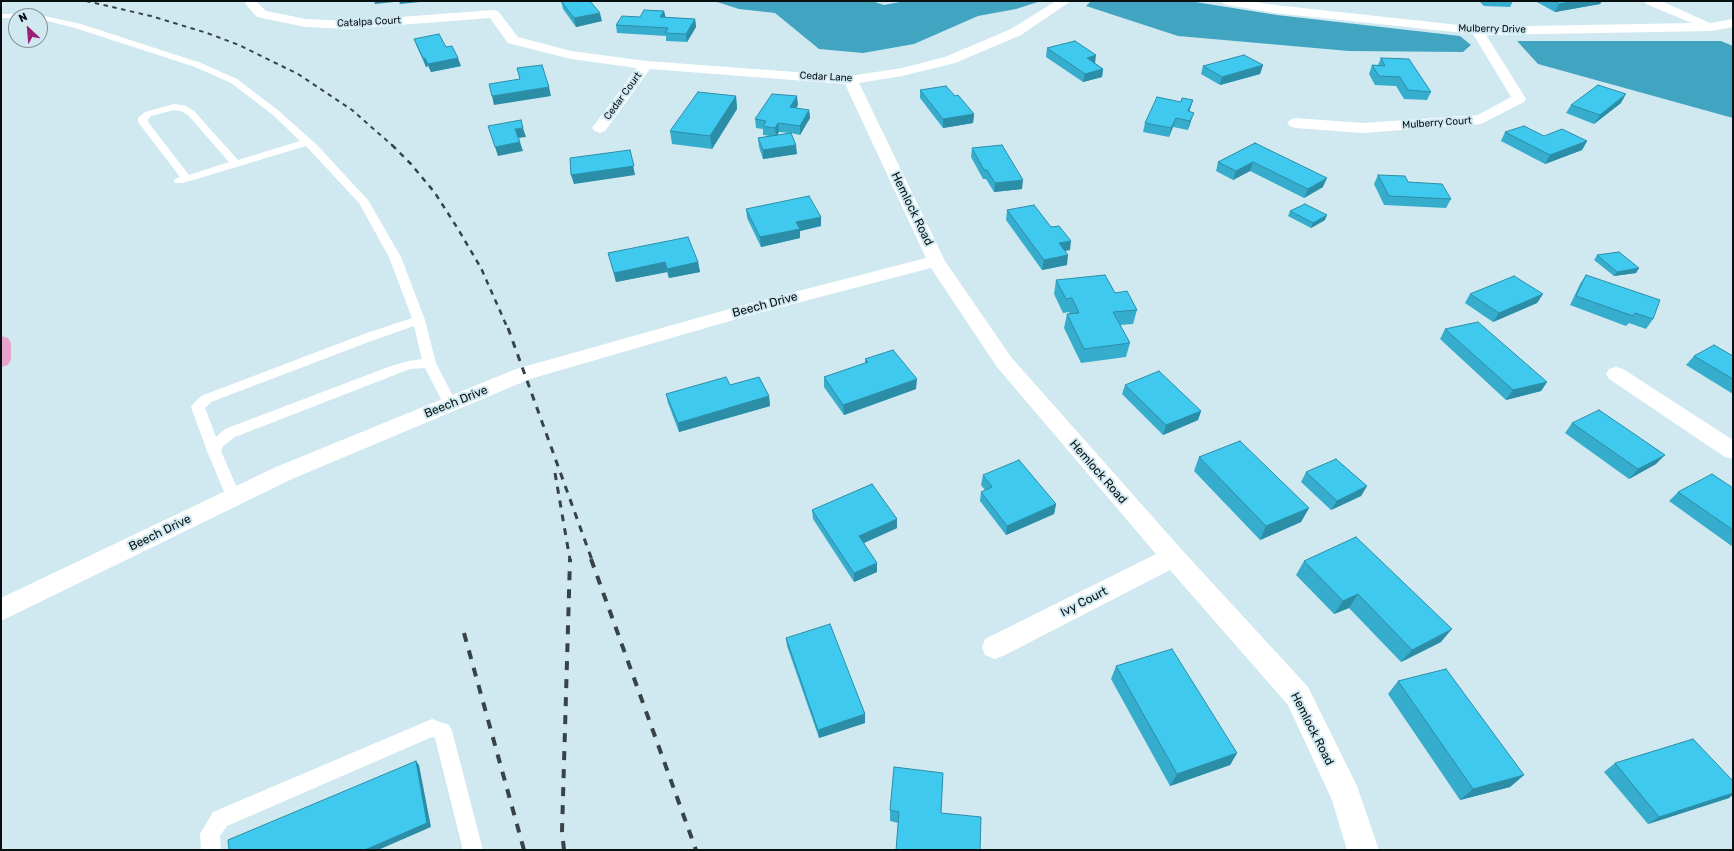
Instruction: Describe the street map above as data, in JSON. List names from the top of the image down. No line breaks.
{"streets":{"street":["Catalpa Court","Mulberry Drive","Cedar Lane","Cedar Court","Mulberry Court","Hemlock Road","Beech Drive","Ivy Court"]},"crossings":[["Catalpa Court","Cedar Lane"],["Mulberry Drive","Mulberry Court"],["Cedar Lane","Cedar Court"],["Cedar Lane","Hemlock Road"],["Hemlock Road","Beech Drive"],["Hemlock Road","Ivy Court"]],"north":"top left"}
